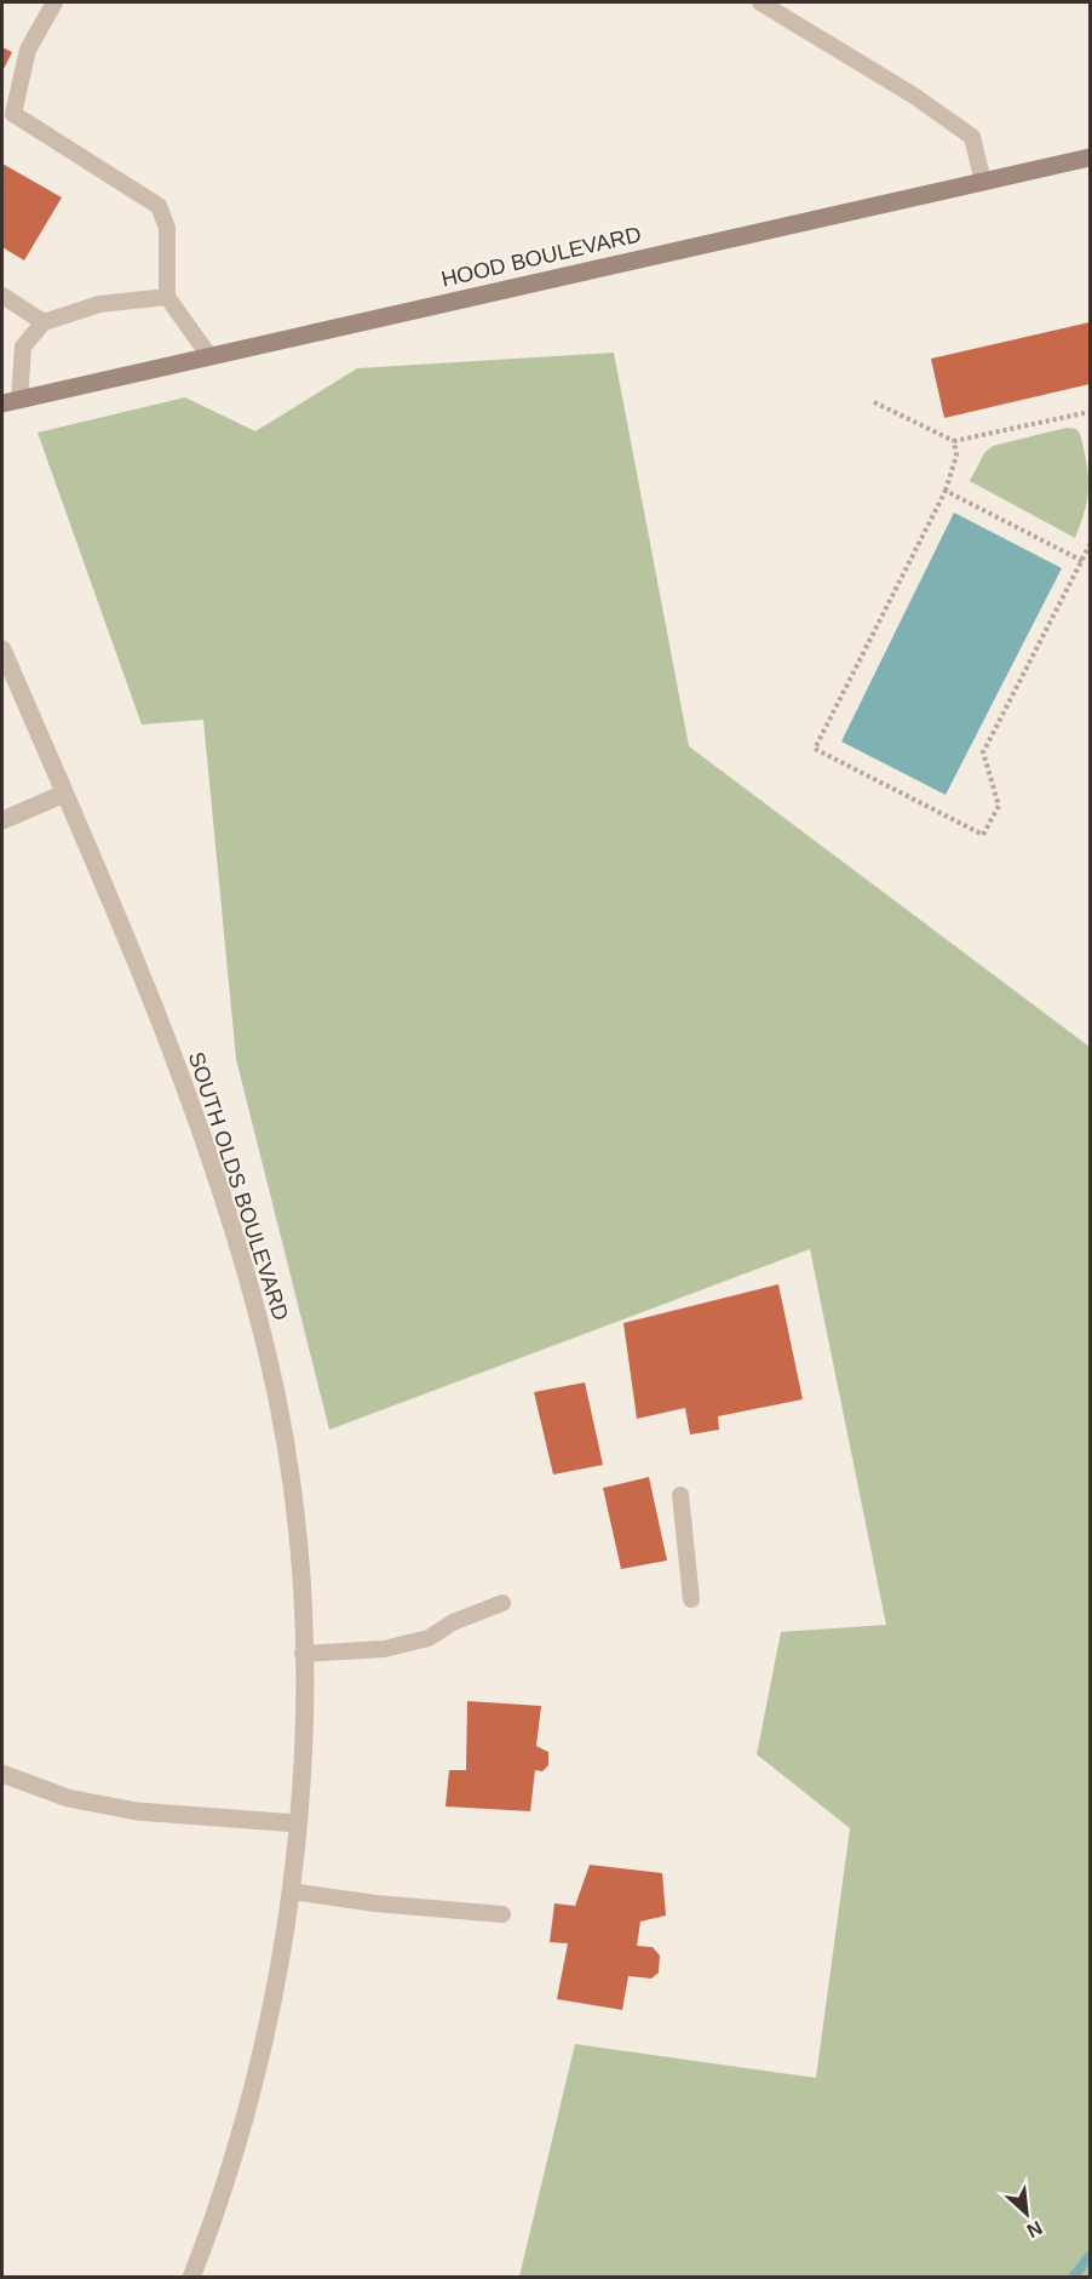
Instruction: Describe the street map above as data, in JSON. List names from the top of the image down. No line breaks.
{"streets":{"street":["HOOD BOULEVARD","SOUTH OLDS BOULEVARD"]},"north":"bottom right"}
